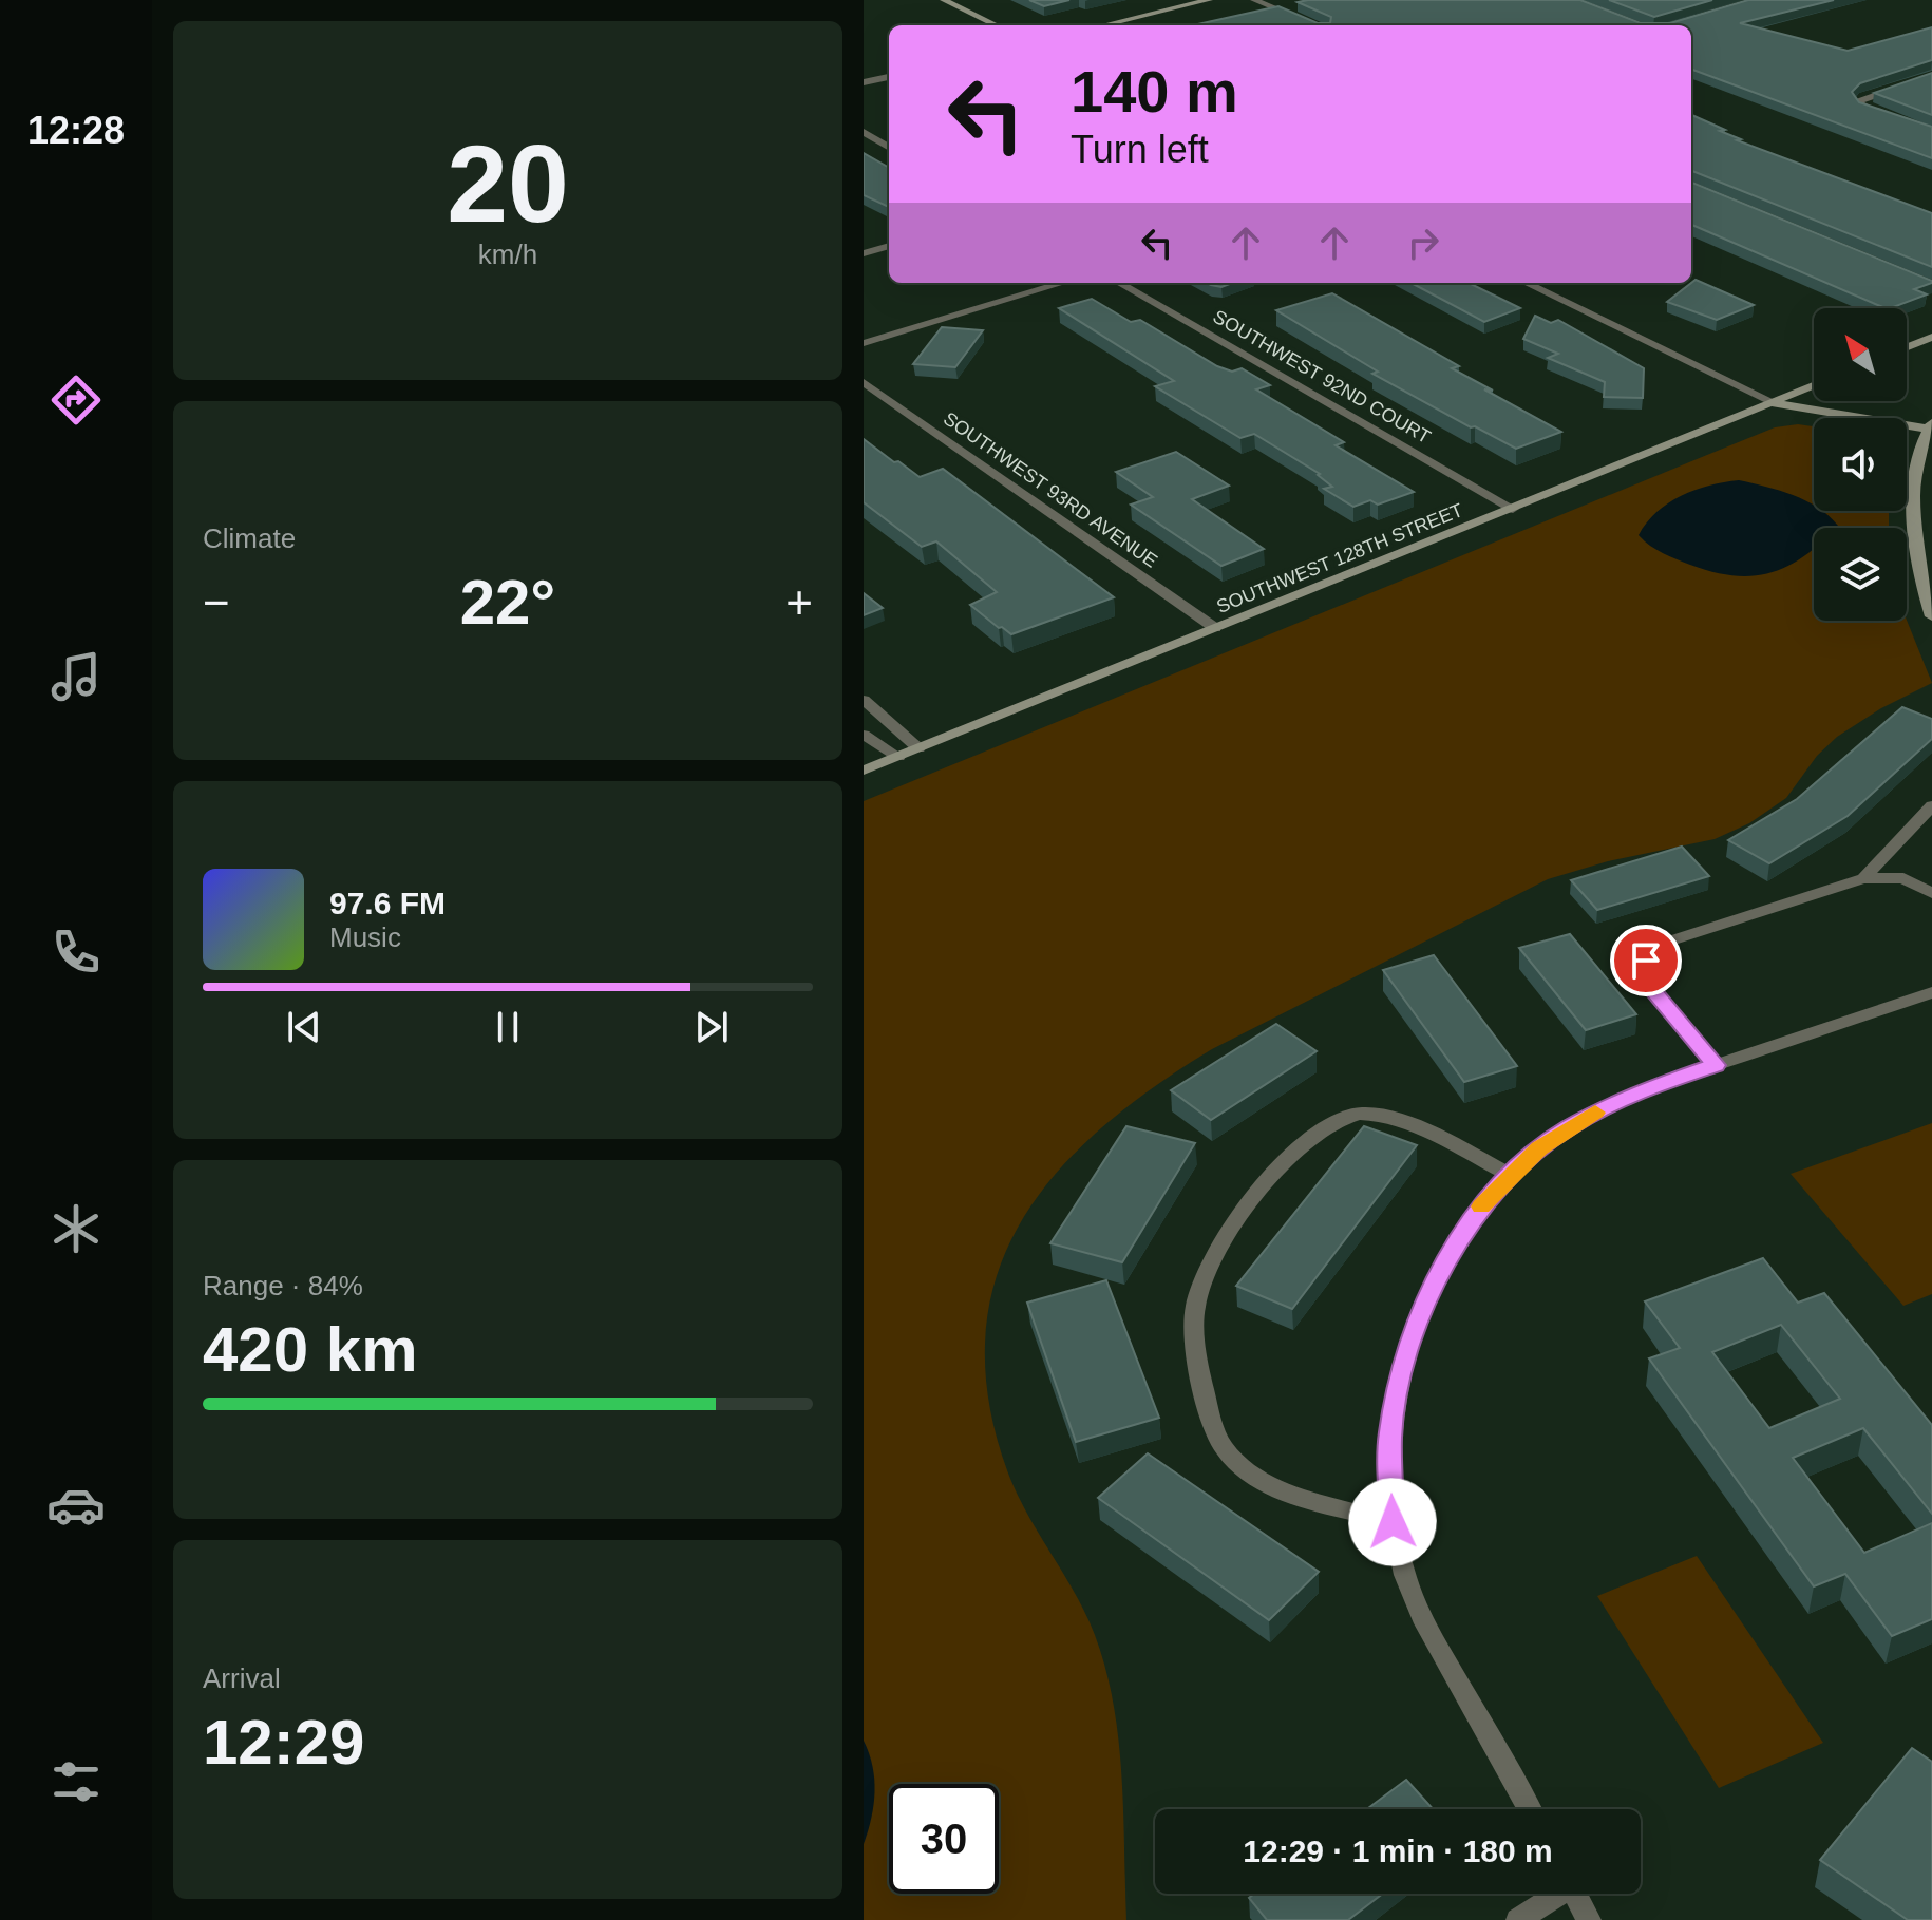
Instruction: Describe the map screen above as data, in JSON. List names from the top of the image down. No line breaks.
{"streets":{"street":["SOUTHWEST 92ND COURT","SOUTHWEST 93RD AVENUE","SOUTHWEST 128TH STREET"]},"crossings":[["SOUTHWEST 92ND COURT","SOUTHWEST 128TH STREET"],["SOUTHWEST 93RD AVENUE","SOUTHWEST 128TH STREET"]],"north":"top left","page":{"tabs":"12:28","tile":[["20","km/h"],"Climate",["Range · 84%","420 km"],["Arrival","12:29"]],"turn":["140 m","Turn left"],"heat":["−","22°","+"],"song":["97.6 FM","Music"],"limit":"30","trip":"12:29 · 1 min · 180 m"}}
